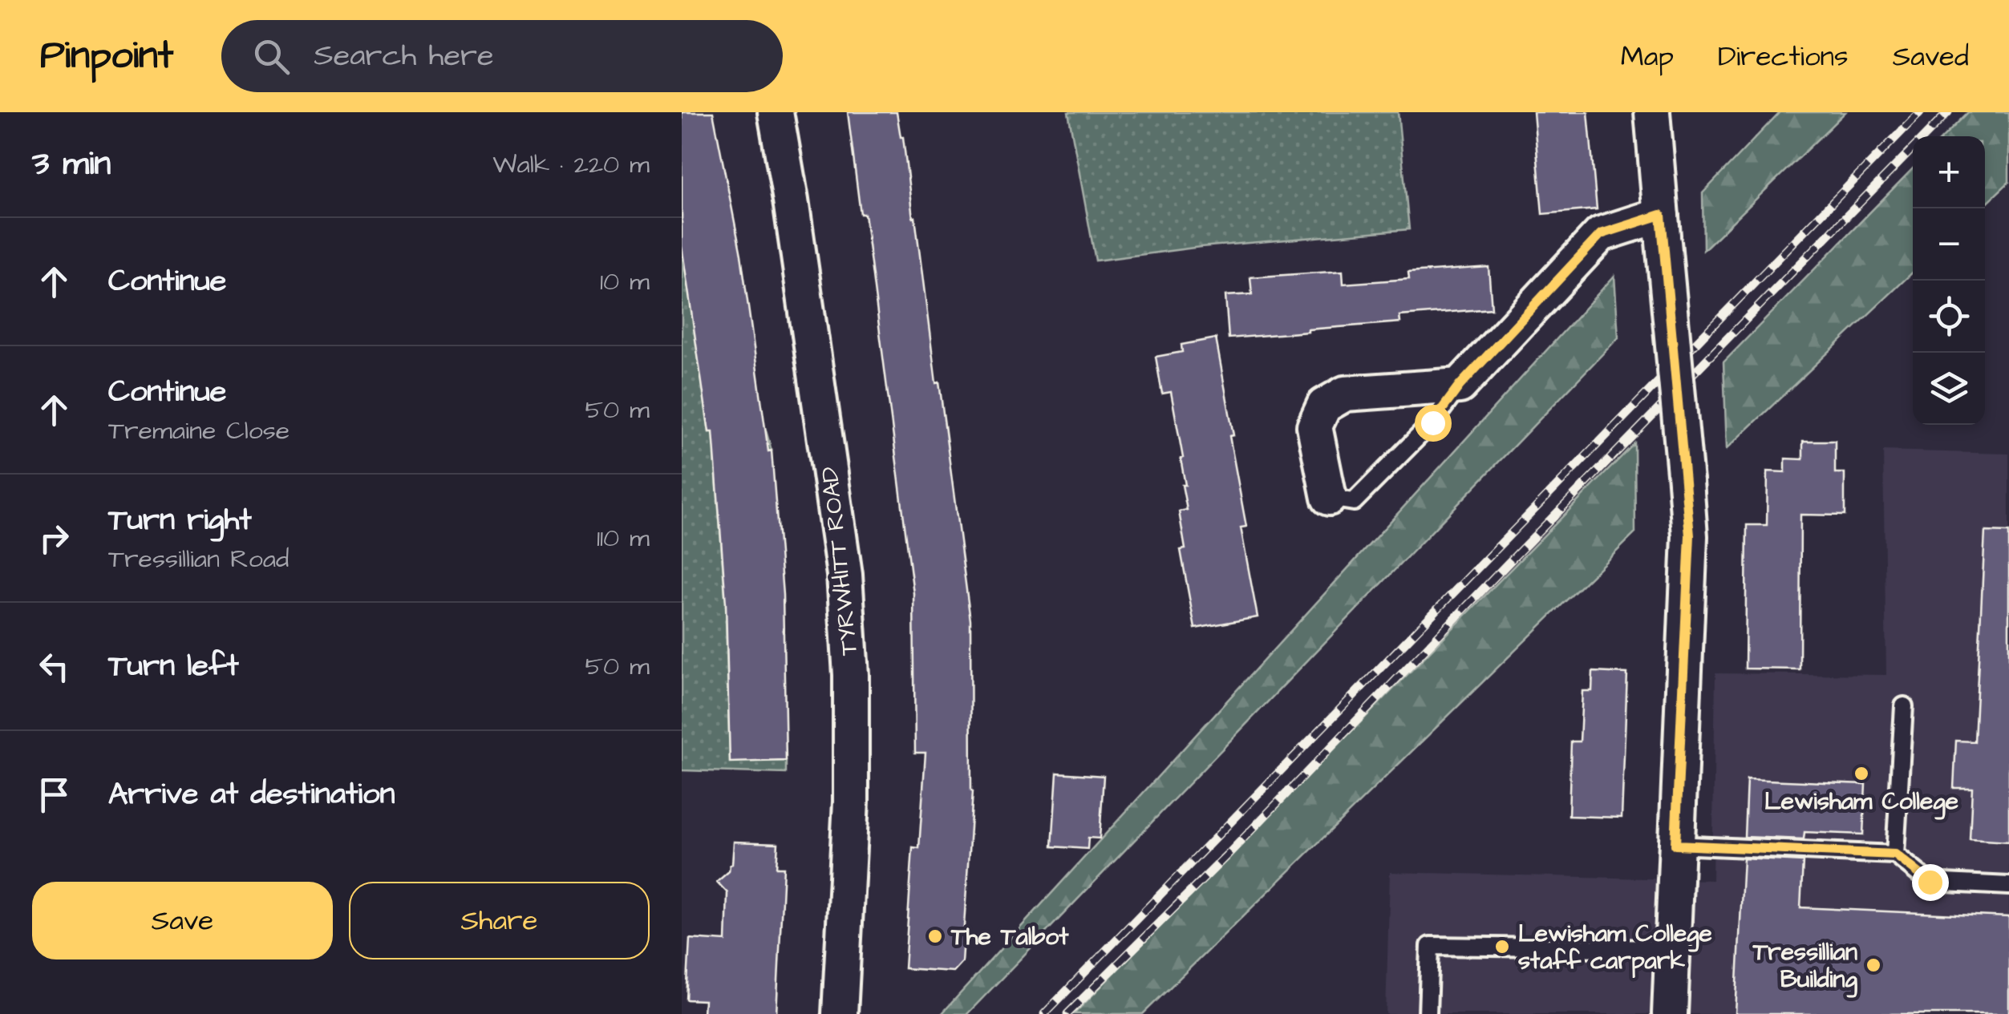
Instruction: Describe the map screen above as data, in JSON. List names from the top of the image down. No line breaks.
{"streets":{"street":["TYRWHITT ROAD"]},"places":["Lewisham College","The Talbot","Lewisham College staff carpark","Tressillian Building"],"page":{"header":"Pinpoint","search":"Search here","nav":["Map","Directions","Saved"],"heading":["3 min","Walk · 220 m"],"map_buttons":["+","−"],"list":[["Continue","10 m"],["Continue","Tremaine Close","50 m"],["Turn right","Tressillian Road","110 m"],["Turn left","50 m"],"Arrive at destination"],"buttons":["Save","Share"]}}
